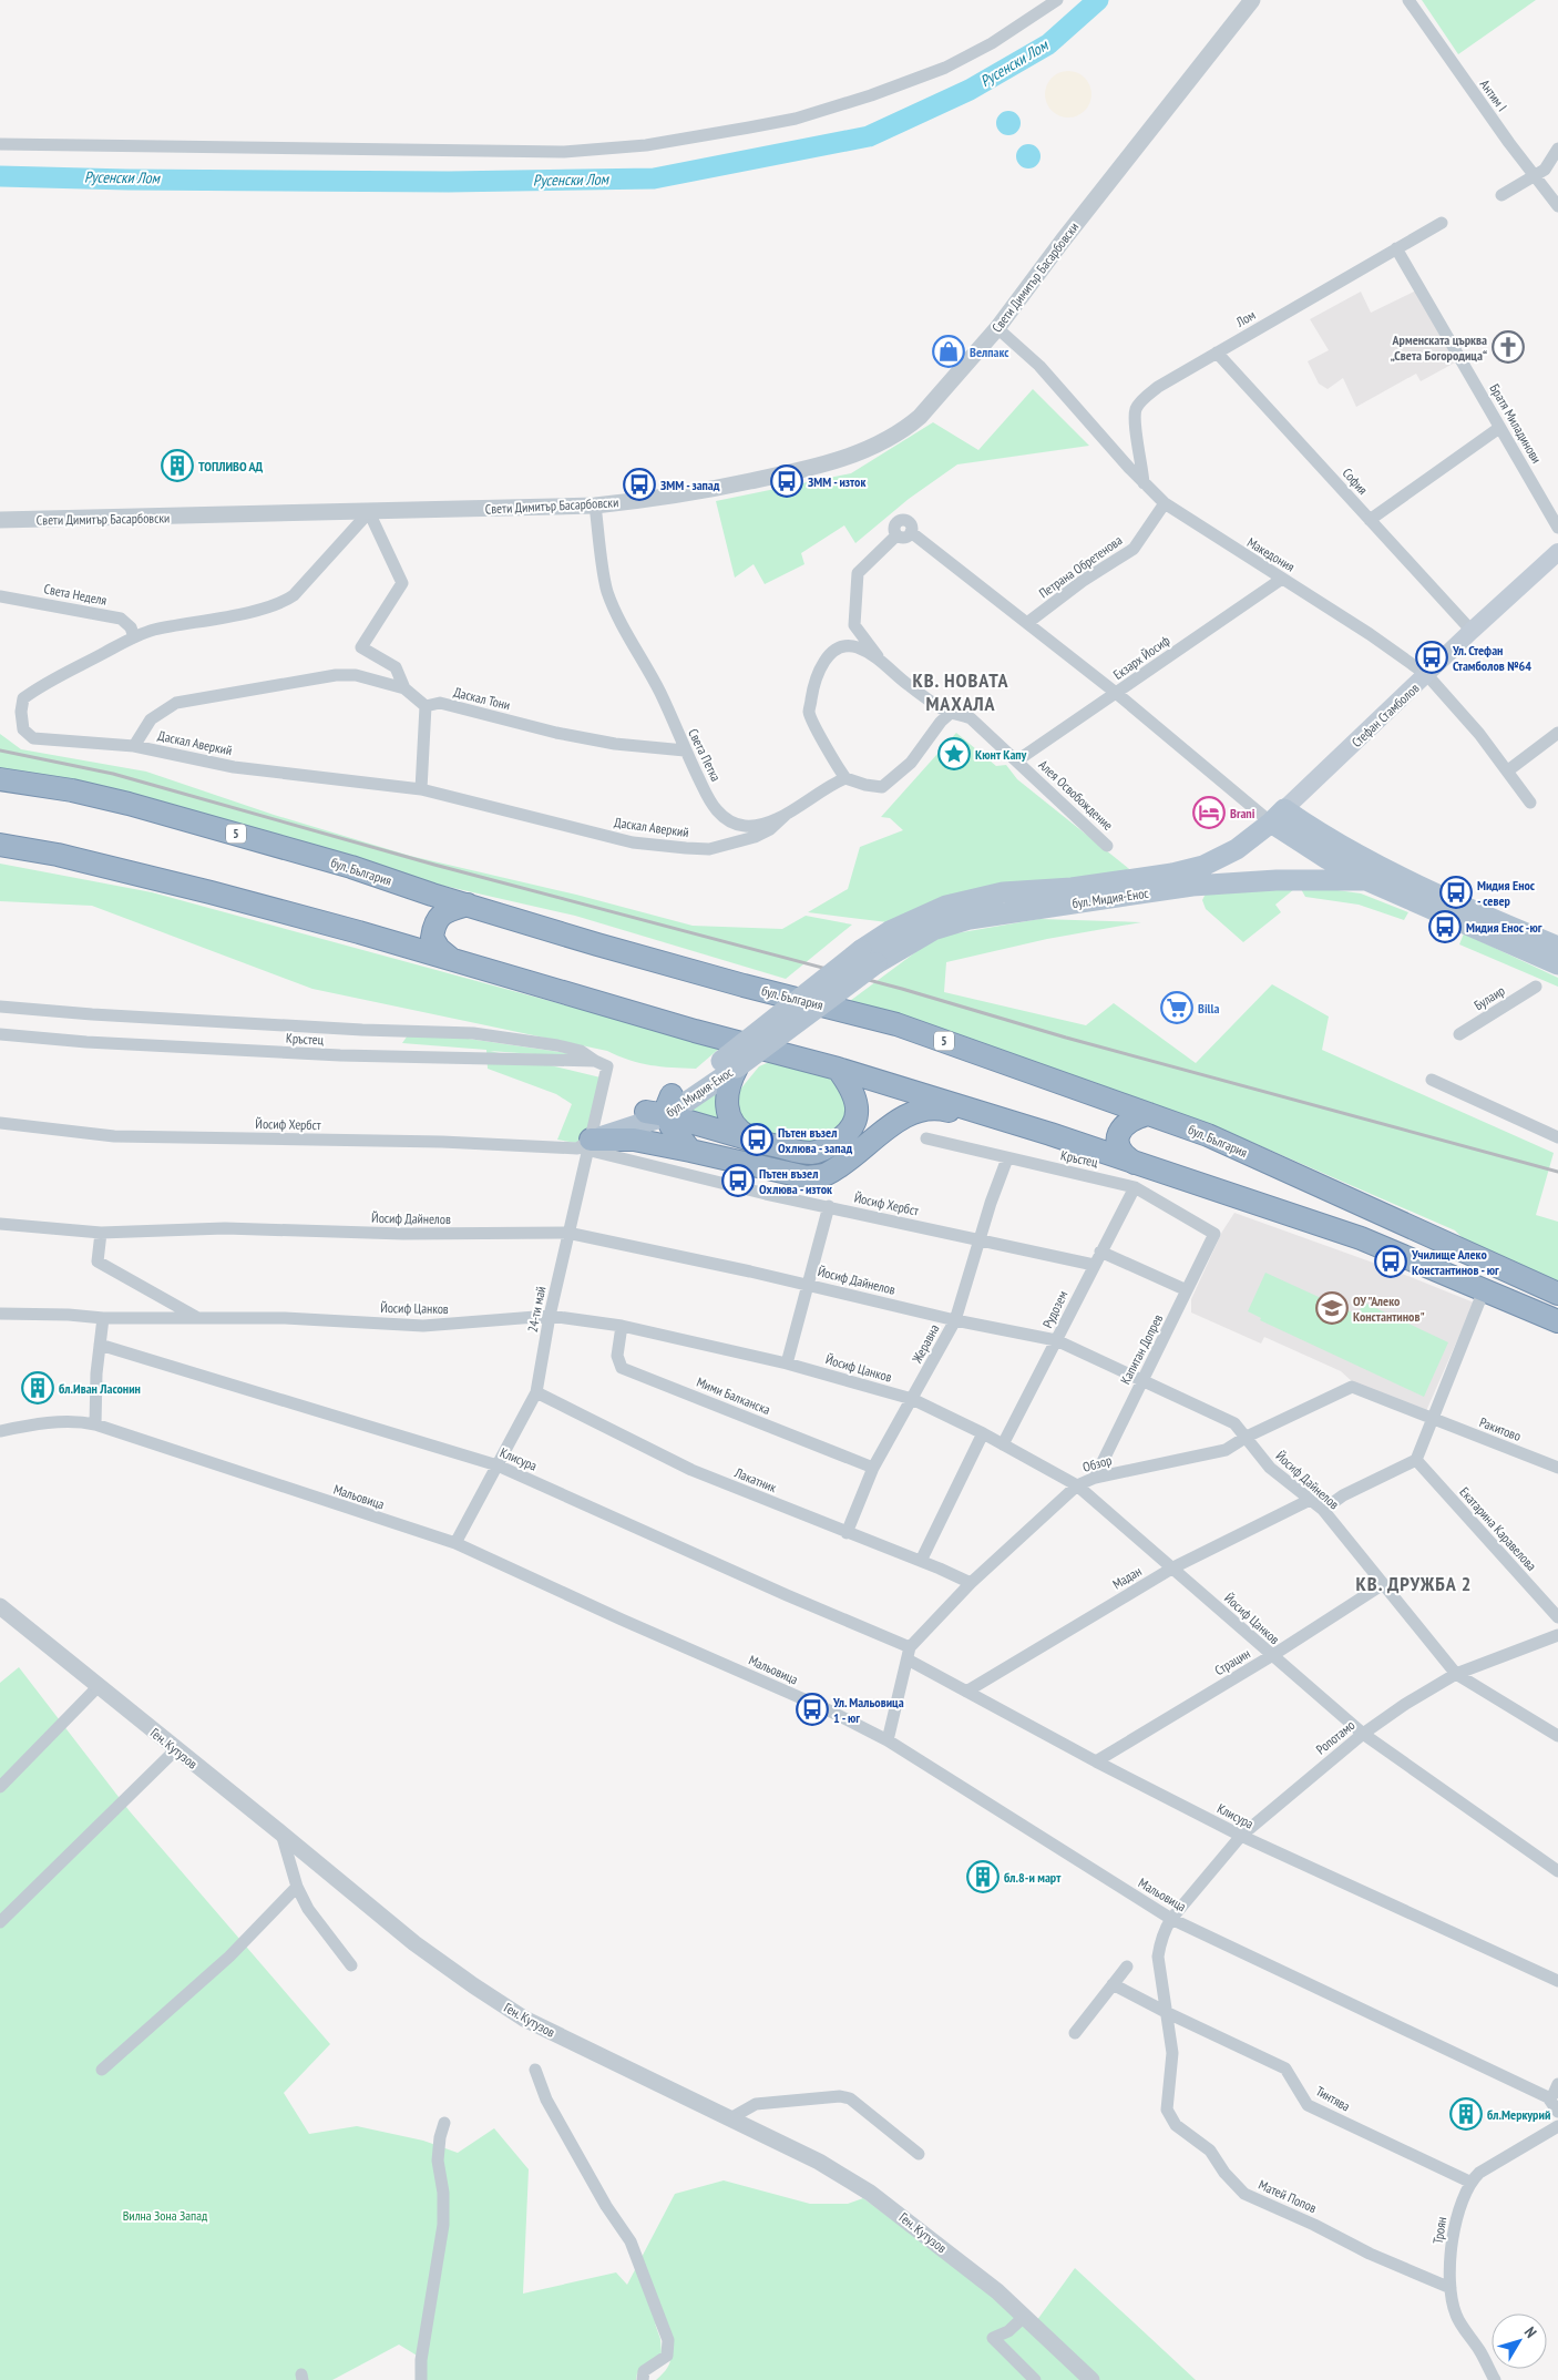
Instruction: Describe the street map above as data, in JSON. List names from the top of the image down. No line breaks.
{"streets":{"highway":["5","бул. България"],"main road":["Стефан Стамболов","бул. Мидия-Енос"],"street":["Антим I","Свети Димитър Басарбовски","Лом","Братя Миладинови","София","Македония","Петрана Обретенова","Света Неделя","Екзарх Йосиф","Даскал Тони","Даскал Аверкий","Света Петка","Алея Освобождение","Булаир","Кръстец","Йосиф Хербст","Йосиф Дайнелов","Йосиф Цанков","24-ти май","Рудозем","Жеравна","Капитан Допрев","Мими Балканска","Ракитово","Клисура","Обзор","Лакатник","Мальовица","Екатарина Каравелова","Мадан","Страцин","Ропотамо","Ген. Кутузов","Тинтява","Матей Попов","Троян"]},"crossings":[["Свети Димитър Басарбовски","Македония"],["Свети Димитър Басарбовски","Даскал Аверкий"],["Свети Димитър Басарбовски","Света Петка"],["Лом","Братя Миладинови"],["Лом","София"],["Лом","Македония"],["София","Стефан Стамболов"],["Македония","Петрана Обретенова"],["Македония","Екзарх Йосиф"],["Македония","Стефан Стамболов"],["Петрана Обретенова","бул. Мидия-Енос"],["Света Неделя","Даскал Аверкий"],["Екзарх Йосиф","Алея Освобождение"],["Екзарх Йосиф","бул. Мидия-Енос"],["Даскал Тони","Света Петка"],["Стефан Стамболов","бул. Мидия-Енос"],["Даскал Аверкий","Света Петка"],["Света Петка","Алея Освобождение"],["Алея Освобождение","бул. Мидия-Енос"],["бул. Мидия-Енос","Йосиф Хербст"],["бул. Мидия-Енос","24-ти май"],["Кръстец","24-ти май"],["Кръстец","Рудозем"],["Кръстец","Жеравна"],["Кръстец","Капитан Допрев"],["Йосиф Хербст","24-ти май"],["Йосиф Хербст","Рудозем"],["Йосиф Хербст","Жеравна"],["Йосиф Дайнелов","24-ти май"],["Йосиф Дайнелов","Рудозем"],["Йосиф Дайнелов","Жеравна"],["Йосиф Дайнелов","Капитан Допрев"],["Йосиф Дайнелов","Обзор"],["Йосиф Дайнелов","Мадан"],["Йосиф Дайнелов","Страцин"],["Йосиф Дайнелов","Ропотамо"],["Йосиф Цанков","24-ти май"],["Йосиф Цанков","Рудозем"],["Йосиф Цанков","Жеравна"],["Йосиф Цанков","Мими Балканска"],["Йосиф Цанков","Обзор"],["Йосиф Цанков","Мадан"],["Йосиф Цанков","Страцин"],["Йосиф Цанков","Ропотамо"],["24-ти май","Клисура"],["24-ти май","Лакатник"],["24-ти май","Мальовица"],["Жеравна","Мими Балканска"],["Жеравна","Лакатник"],["Капитан Допрев","Обзор"],["Ракитово","Обзор"],["Клисура","Обзор"],["Клисура","Мадан"],["Клисура","Страцин"],["Клисура","Ропотамо"],["Обзор","Лакатник"],["Обзор","Мальовица"],["Мальовица","Ропотамо"],["Мальовица","Матей Попов"],["Ропотамо","Матей Попов"],["Тинтява","Матей Попов"],["Тинтява","Троян"],["Матей Попов","Троян"]],"districts":["КВ. НОВАТА МАХАЛА","КВ. ДРУЖБА 2"],"water":["Русенски Лом"],"parks":["Вилна Зона Запад"],"places":{"church":["Арменската църква „Света Богородица“"],"shop":["Велпакс"],"building":["ТОПЛИВО АД","бл.Иван Ласонин","бл.8-и март","бл.Меркурий"],"bus stop":["ЗММ - изток","ЗММ - запад","Ул. Стефан Стамболов №64","Мидия Енос - север","Мидия Енос -юг","Пътен възел Охлюва - запад","Пътен възел Охлюва - изток","Училище Алеко Константинов - юг","Ул. Мальовица 1 - юг"],"place":["Кюнт Капу"],"hotel":["Brani"],"supermarket":["Billa"],"school or university":["ОУ \"Алеко Константинов\""]},"north":"top right"}
